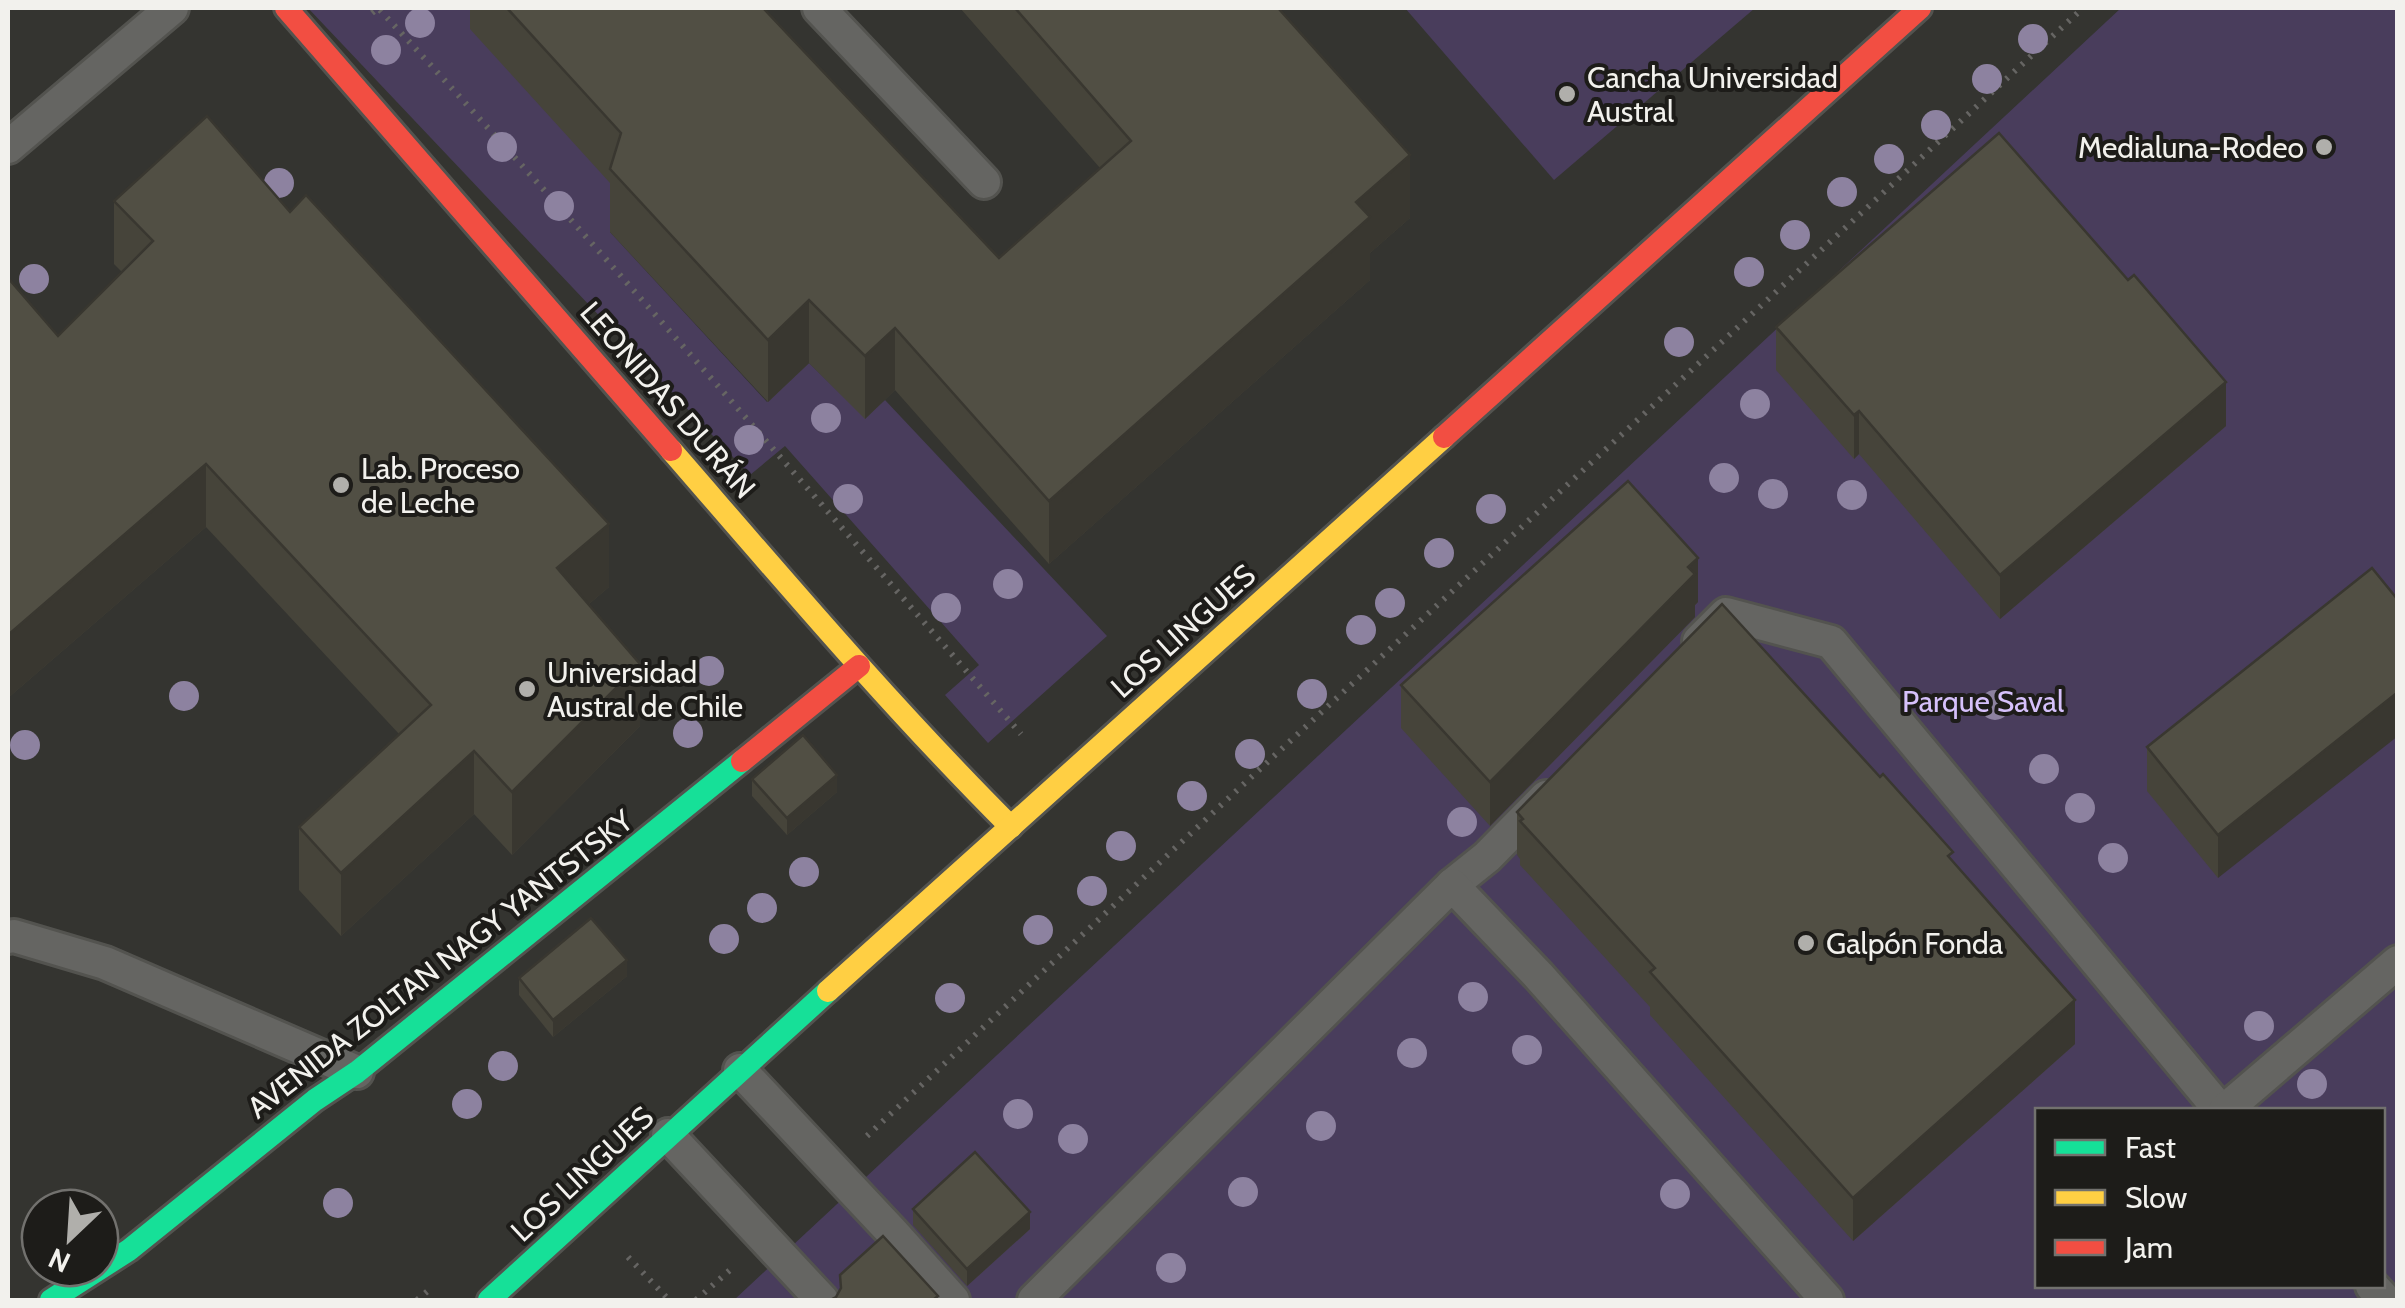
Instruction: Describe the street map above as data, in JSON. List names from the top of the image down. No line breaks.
{"streets":{"street":["LEONIDAS DURÁN","LOS LINGUES","AVENIDA ZOLTAN NAGY YANTSTSKY"]},"crossings":[["LEONIDAS DURÁN","LOS LINGUES"],["LEONIDAS DURÁN","AVENIDA ZOLTAN NAGY YANTSTSKY"]],"parks":["Parque Saval"],"places":["Cancha Universidad Austral","Medialuna-Rodeo","Lab. Proceso de Leche","Universidad Austral de Chile","Galpón Fonda"],"legend":["Fast","Slow","Jam"],"north":"bottom left"}
